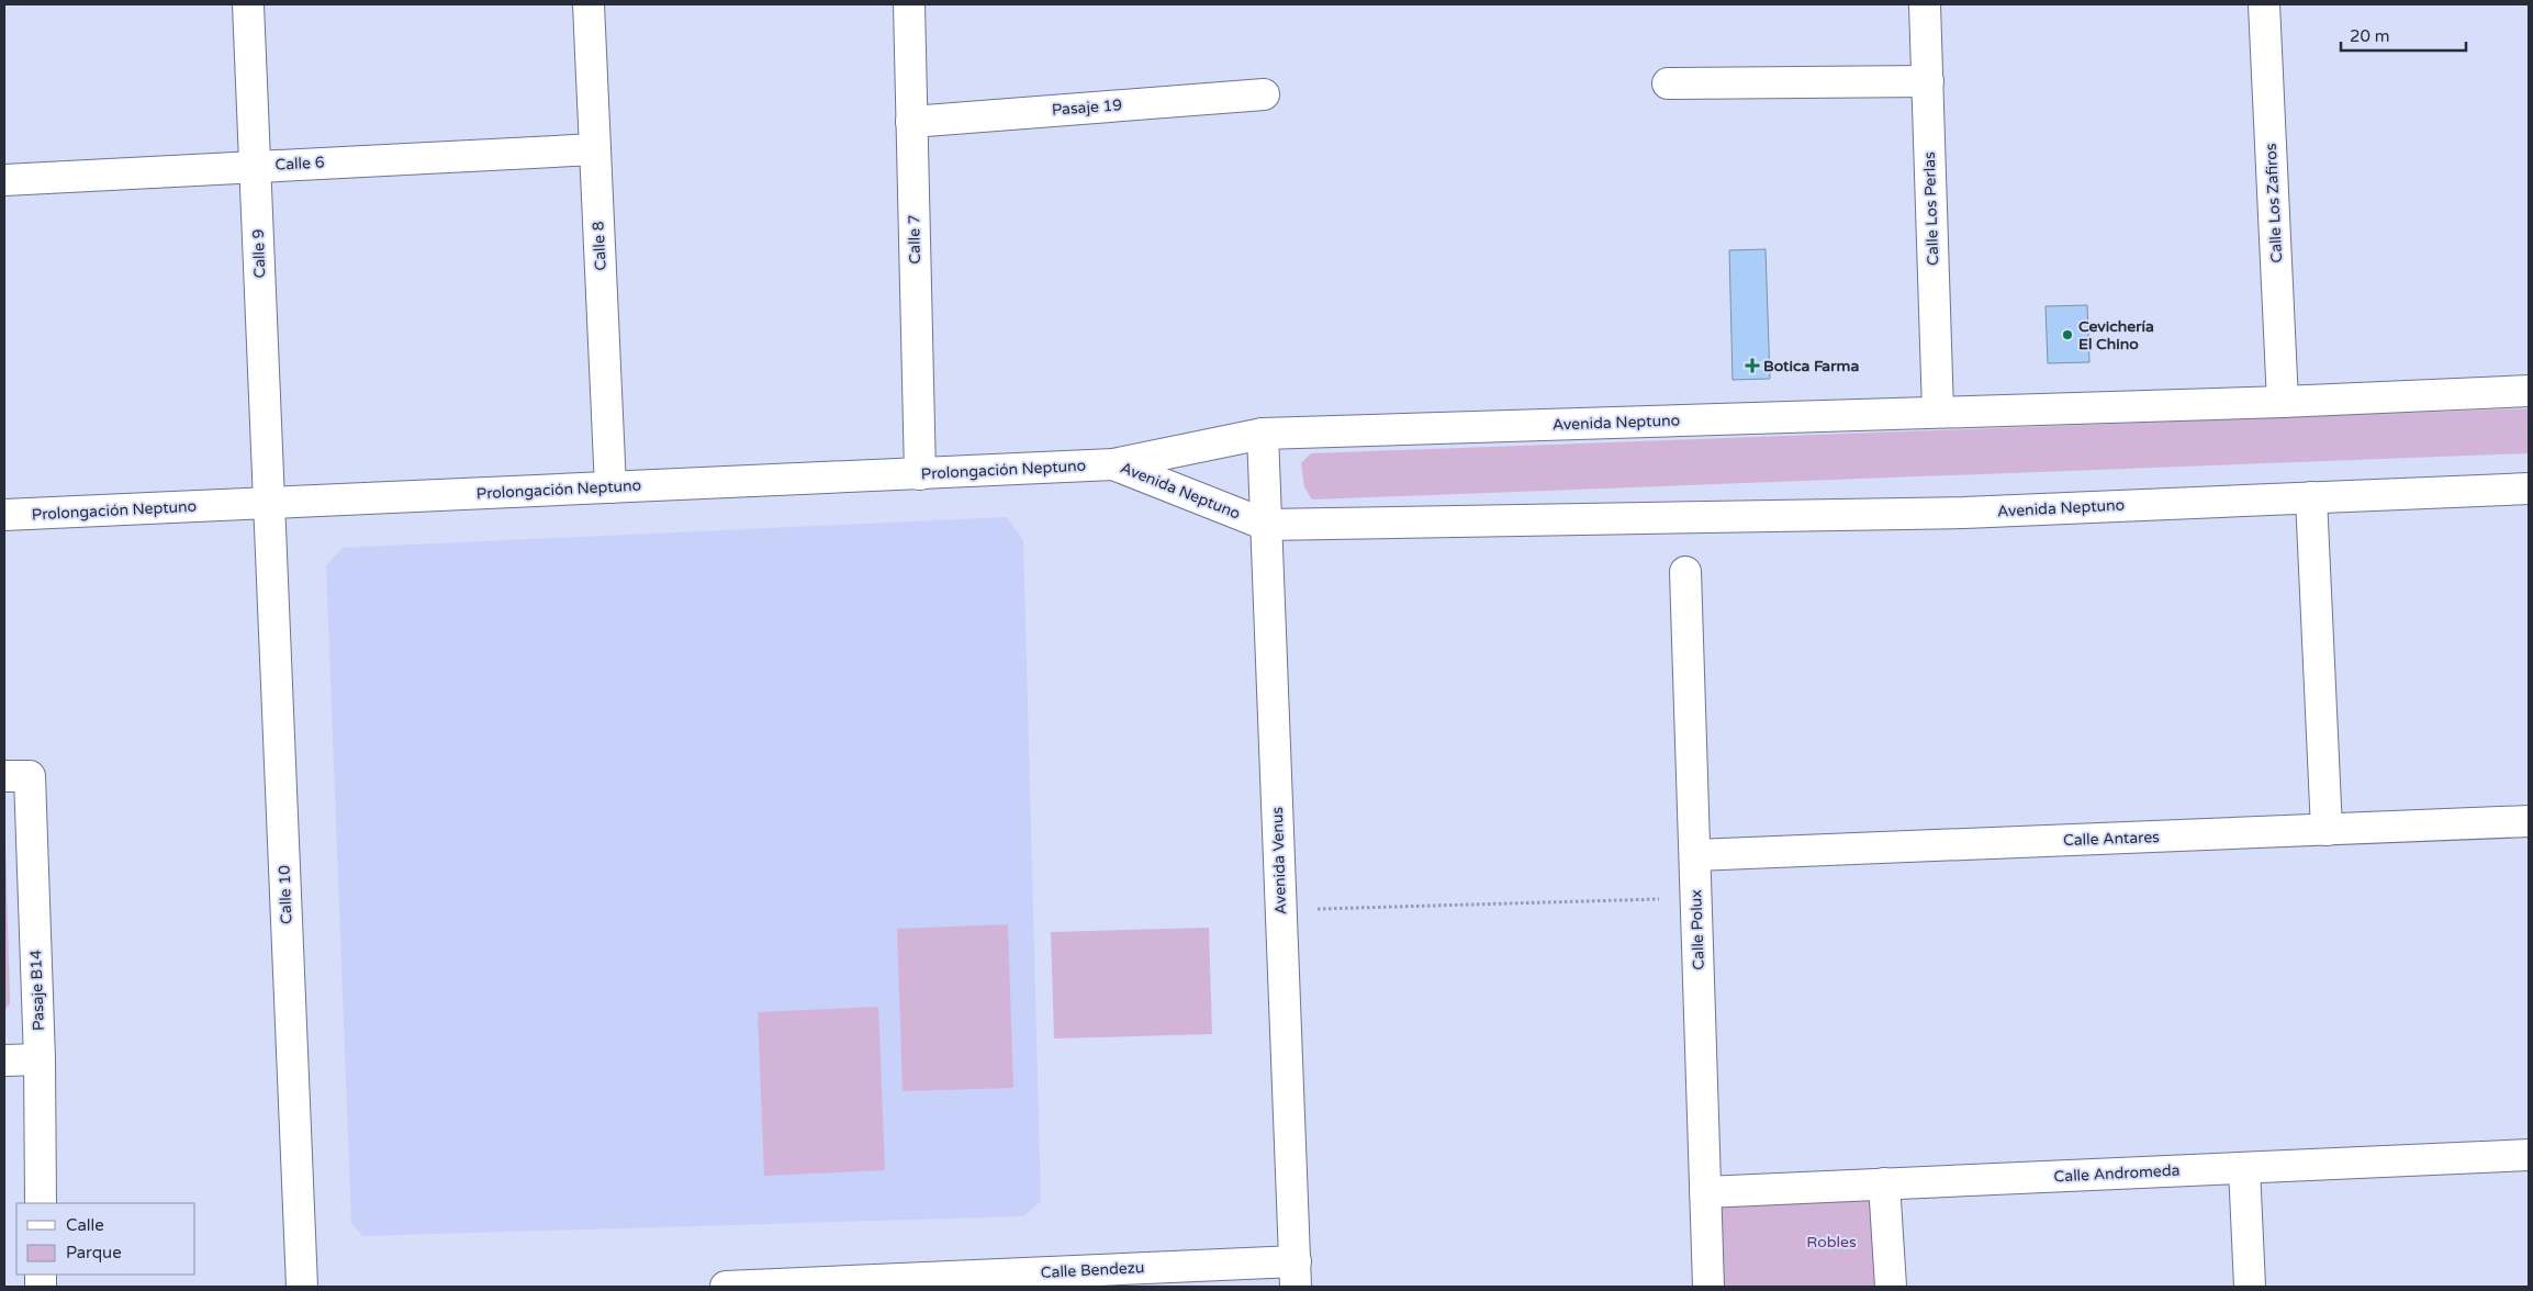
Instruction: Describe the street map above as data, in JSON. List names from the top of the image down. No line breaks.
{"streets":{"street":["Pasaje 19","Calle 6","Calle Los Zafiros","Calle Los Perlas","Calle 7","Calle 8","Calle 9","Avenida Neptuno","Prolongación Neptuno","Calle Antares","Avenida Venus","Calle 10","Calle Polux","Pasaje B14","Calle Andromeda","Calle Bendezu"]},"crossings":[["Pasaje 19","Calle 7"],["Calle 6","Calle 8"],["Calle 6","Calle 9"],["Calle Los Zafiros","Avenida Neptuno"],["Calle Los Perlas","Avenida Neptuno"],["Calle 7","Prolongación Neptuno"],["Calle 8","Prolongación Neptuno"],["Calle 9","Prolongación Neptuno"],["Calle 9","Calle 10"],["Avenida Neptuno","Prolongación Neptuno"],["Avenida Neptuno","Avenida Venus"],["Prolongación Neptuno","Calle 10"],["Calle Antares","Calle Polux"],["Avenida Venus","Calle Bendezu"],["Calle Polux","Calle Andromeda"]],"parks":["Robles"],"places":{"other":["Cevichería El Chino"],"health":["Botica Farma"]},"legend":["Calle","Parque"],"scale_bar":"20 m"}
